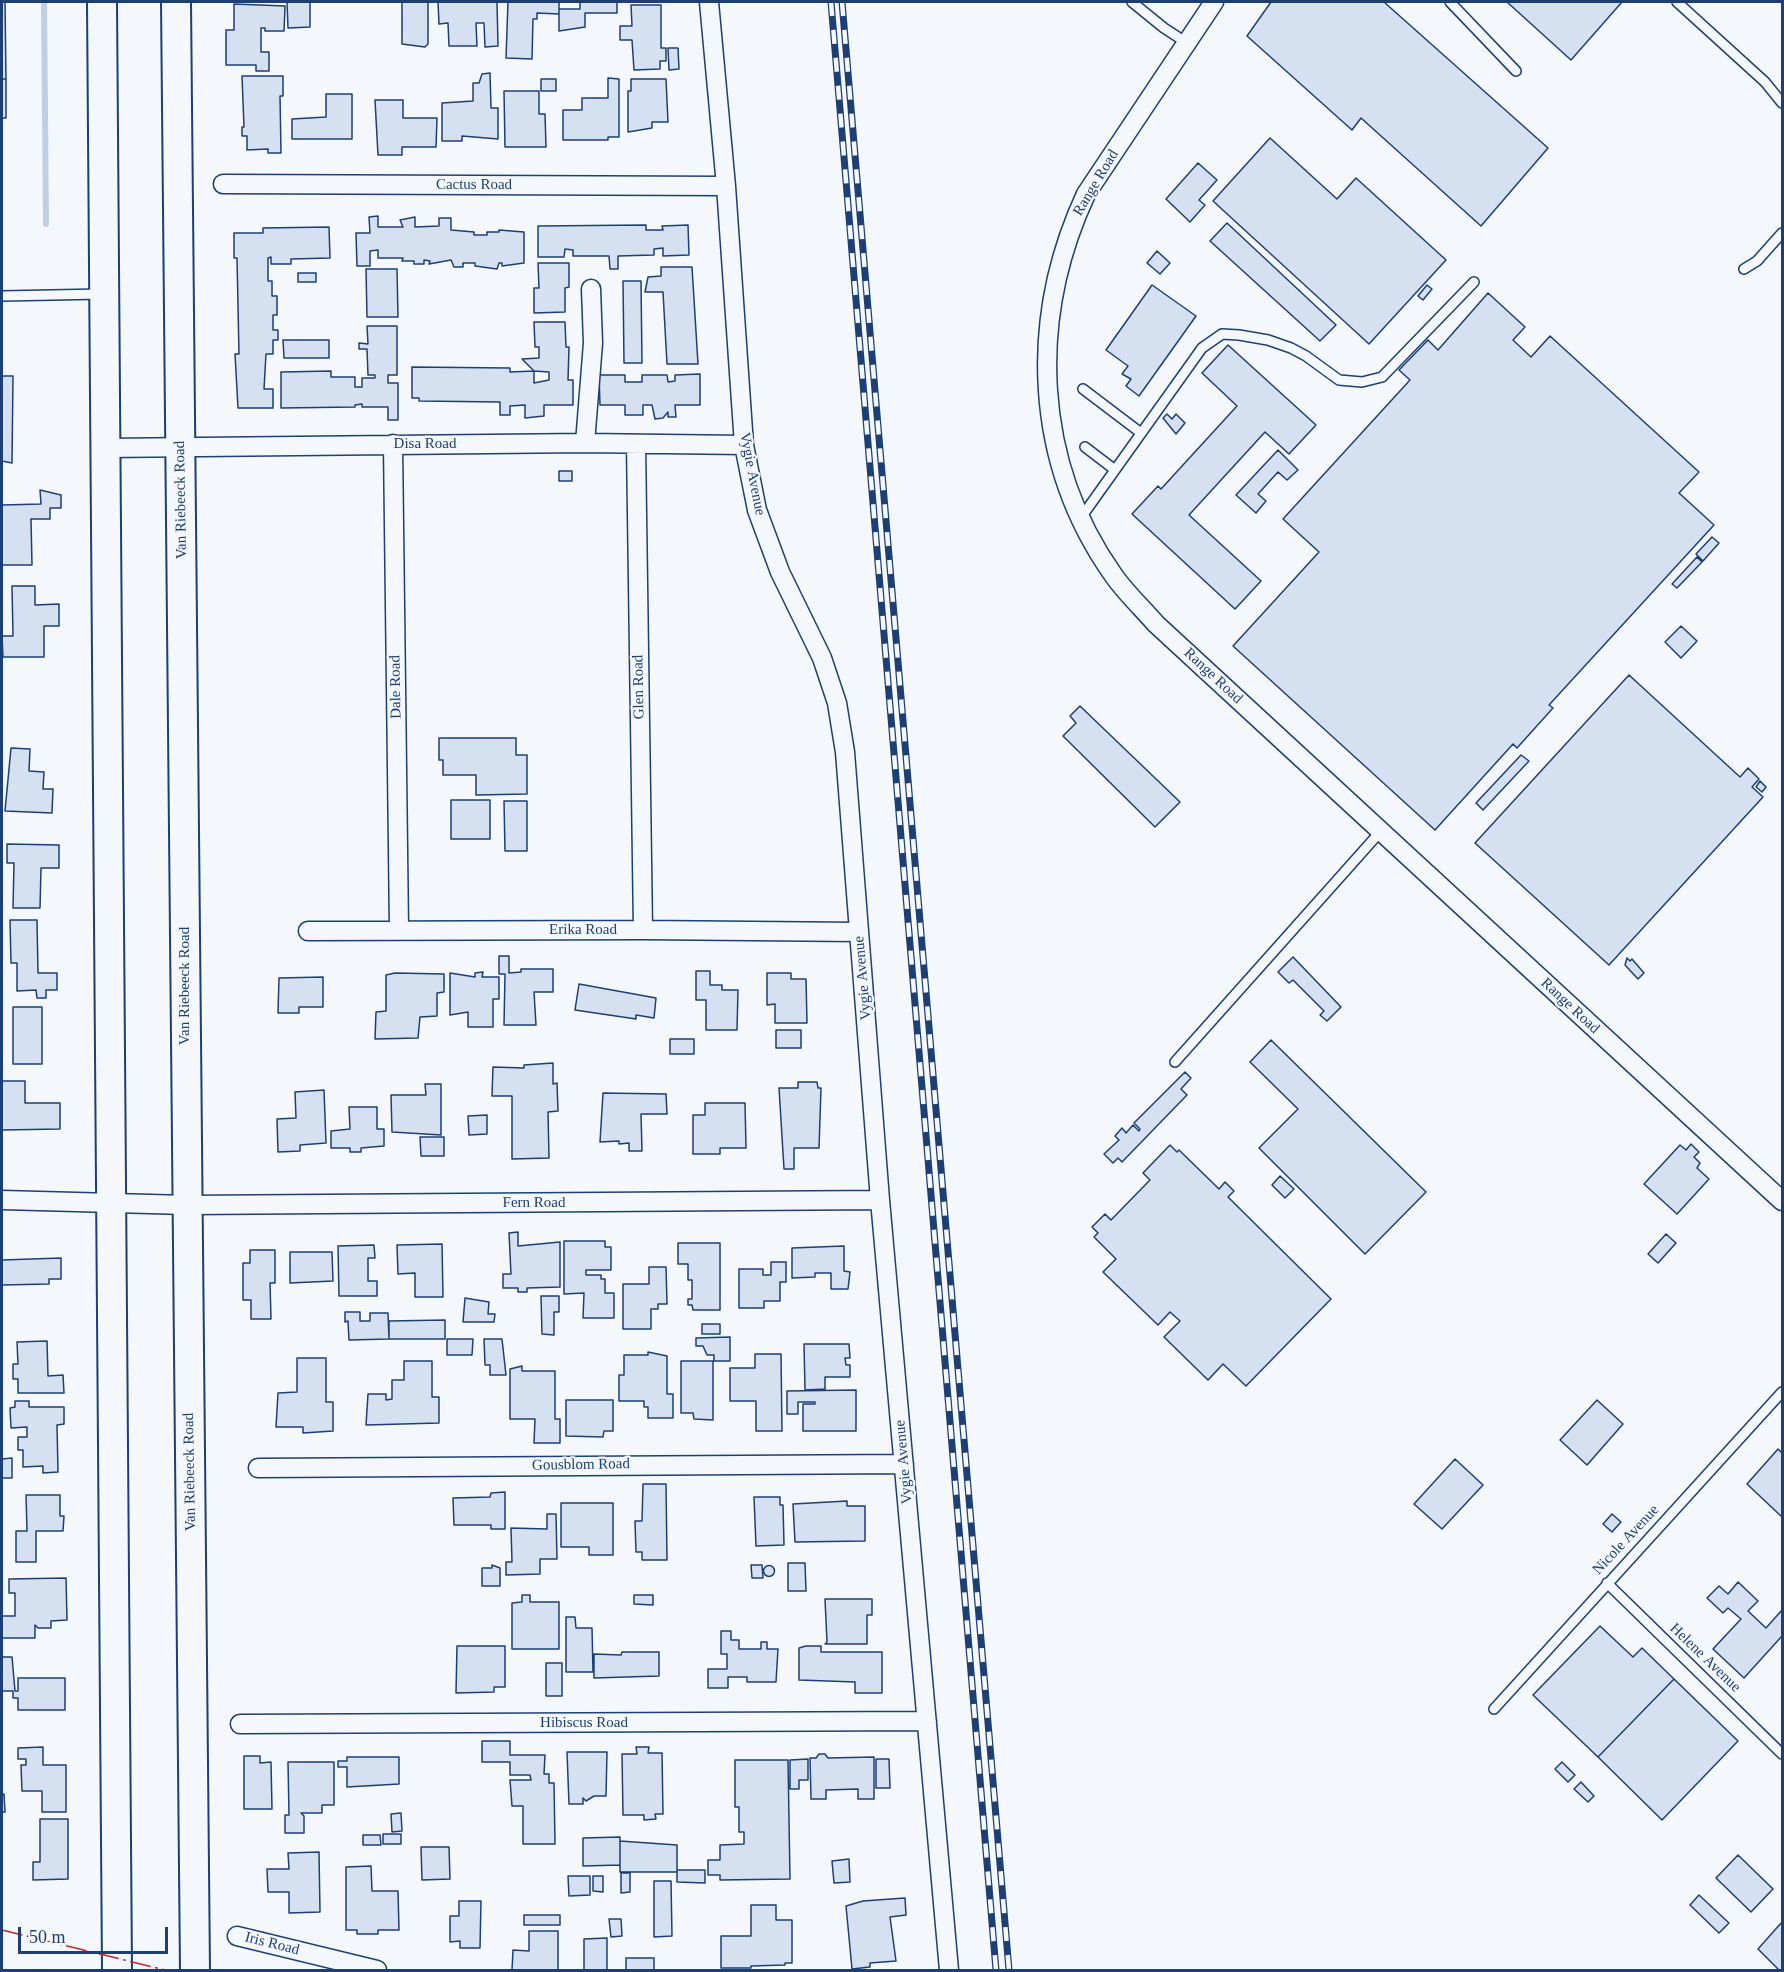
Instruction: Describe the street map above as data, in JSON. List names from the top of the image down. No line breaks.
{"streets":{"main road":["Van Riebeeck Road"],"street":["Range Road","Cactus Road","Disa Road","Vygie Avenue","Dale Road","Glen Road","Erika Road","Fern Road","Gousblom Road","Hibiscus Road","Iris Road"],"lane":["Nicole Avenue","Helene Avenue"]},"crossings":[["Cactus Road","Vygie Avenue"],["Disa Road","Vygie Avenue"],["Disa Road","Van Riebeeck Road"],["Disa Road","Dale Road"],["Disa Road","Glen Road"],["Vygie Avenue","Erika Road"],["Vygie Avenue","Fern Road"],["Vygie Avenue","Gousblom Road"],["Vygie Avenue","Hibiscus Road"],["Van Riebeeck Road","Fern Road"],["Dale Road","Erika Road"],["Glen Road","Erika Road"],["Nicole Avenue","Helene Avenue"]],"scale_bar":"50 m"}
